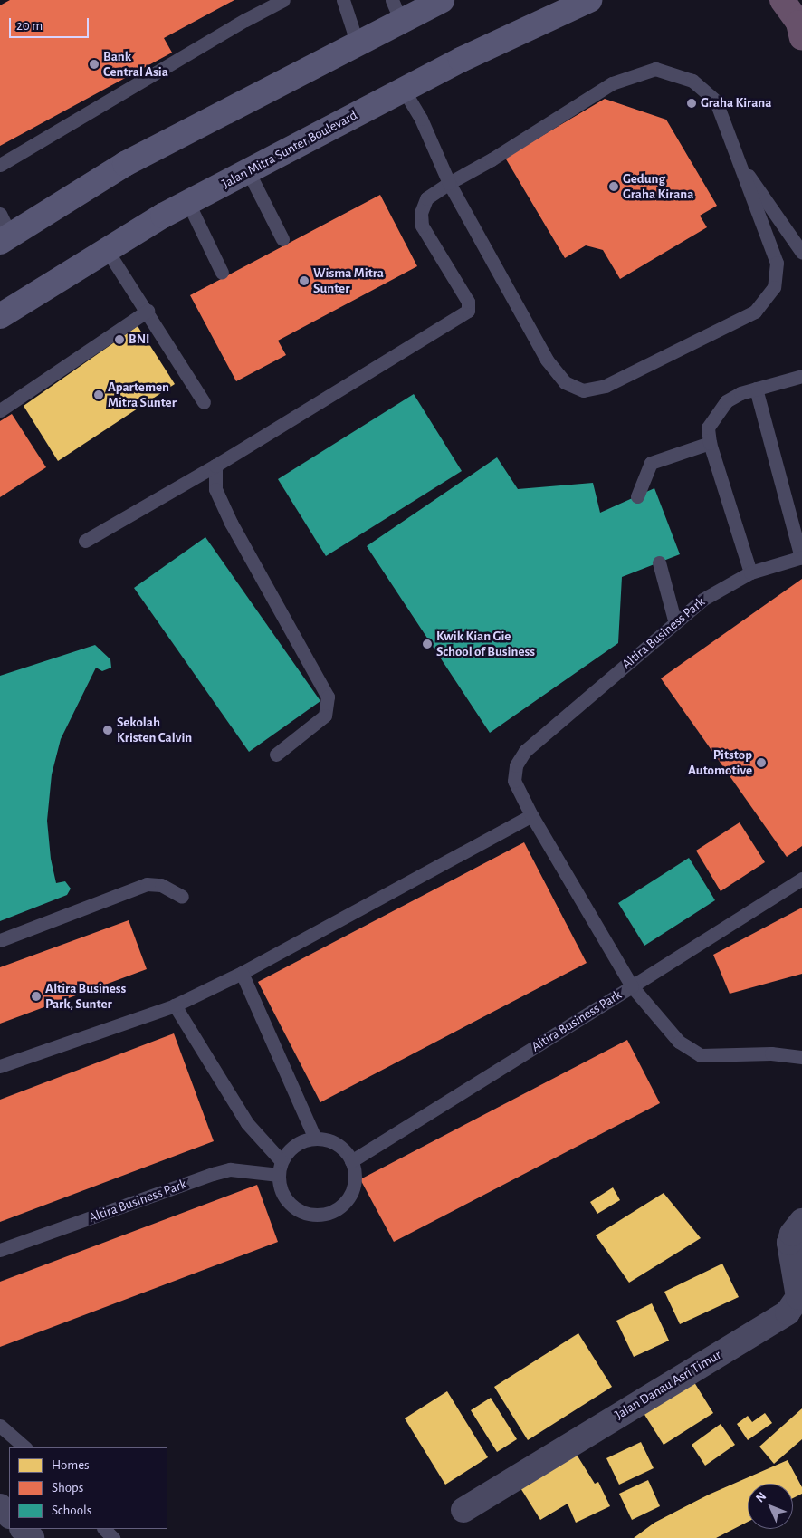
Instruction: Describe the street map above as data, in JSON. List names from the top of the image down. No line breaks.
{"streets":{"main road":["Jalan Mitra Sunter Boulevard"],"street":["Jalan Danau Asri Timur"],"lane":["Altira Business Park"]},"places":["Bank Central Asia","Graha Kirana","Gedung Graha Kirana","Wisma Mitra Sunter","BNI","Apartemen Mitra Sunter","Kwik Kian Gie School of Business","Sekolah Kristen Calvin","Pitstop Automotive","Altira Business Park, Sunter"],"legend":["Homes","Shops","Schools"],"scale_bar":"20 m","north":"top left"}
